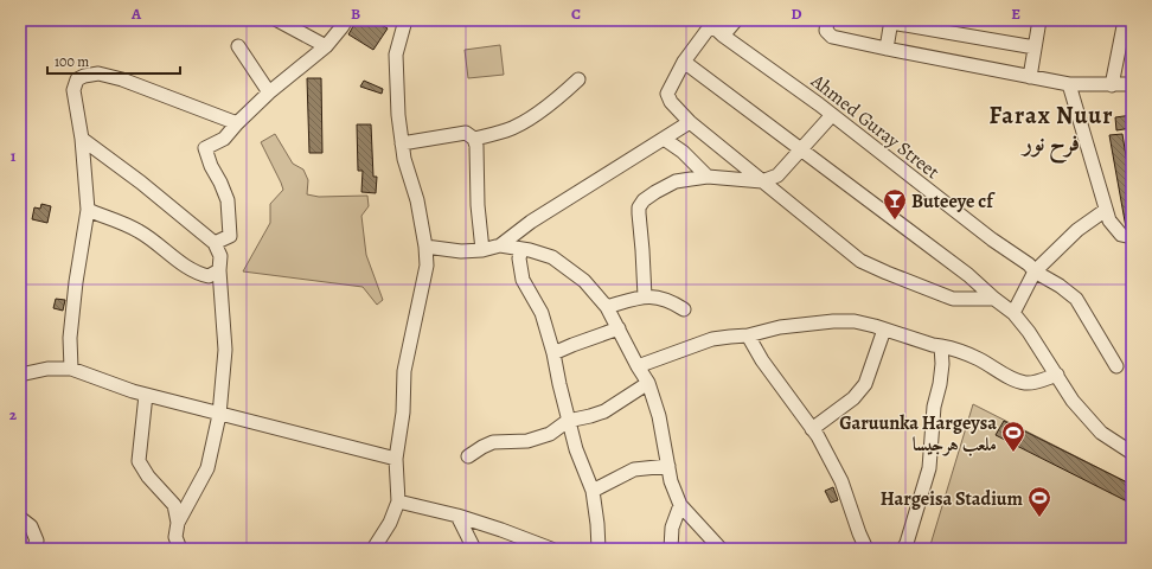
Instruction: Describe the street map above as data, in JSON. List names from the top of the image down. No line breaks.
{"streets":{"street":["Ahmed Guray Street"]},"districts":["Farax Nuur فرح نور"],"places":{"bar":["Buteeye cf"],"sports":["Garuunka Hargeysa ملعب هرجيسا","Hargeisa Stadium"]},"scale_bar":"100 m","grid":{"columns":["A","B","C","D","E"],"rows":["1","2"]}}
